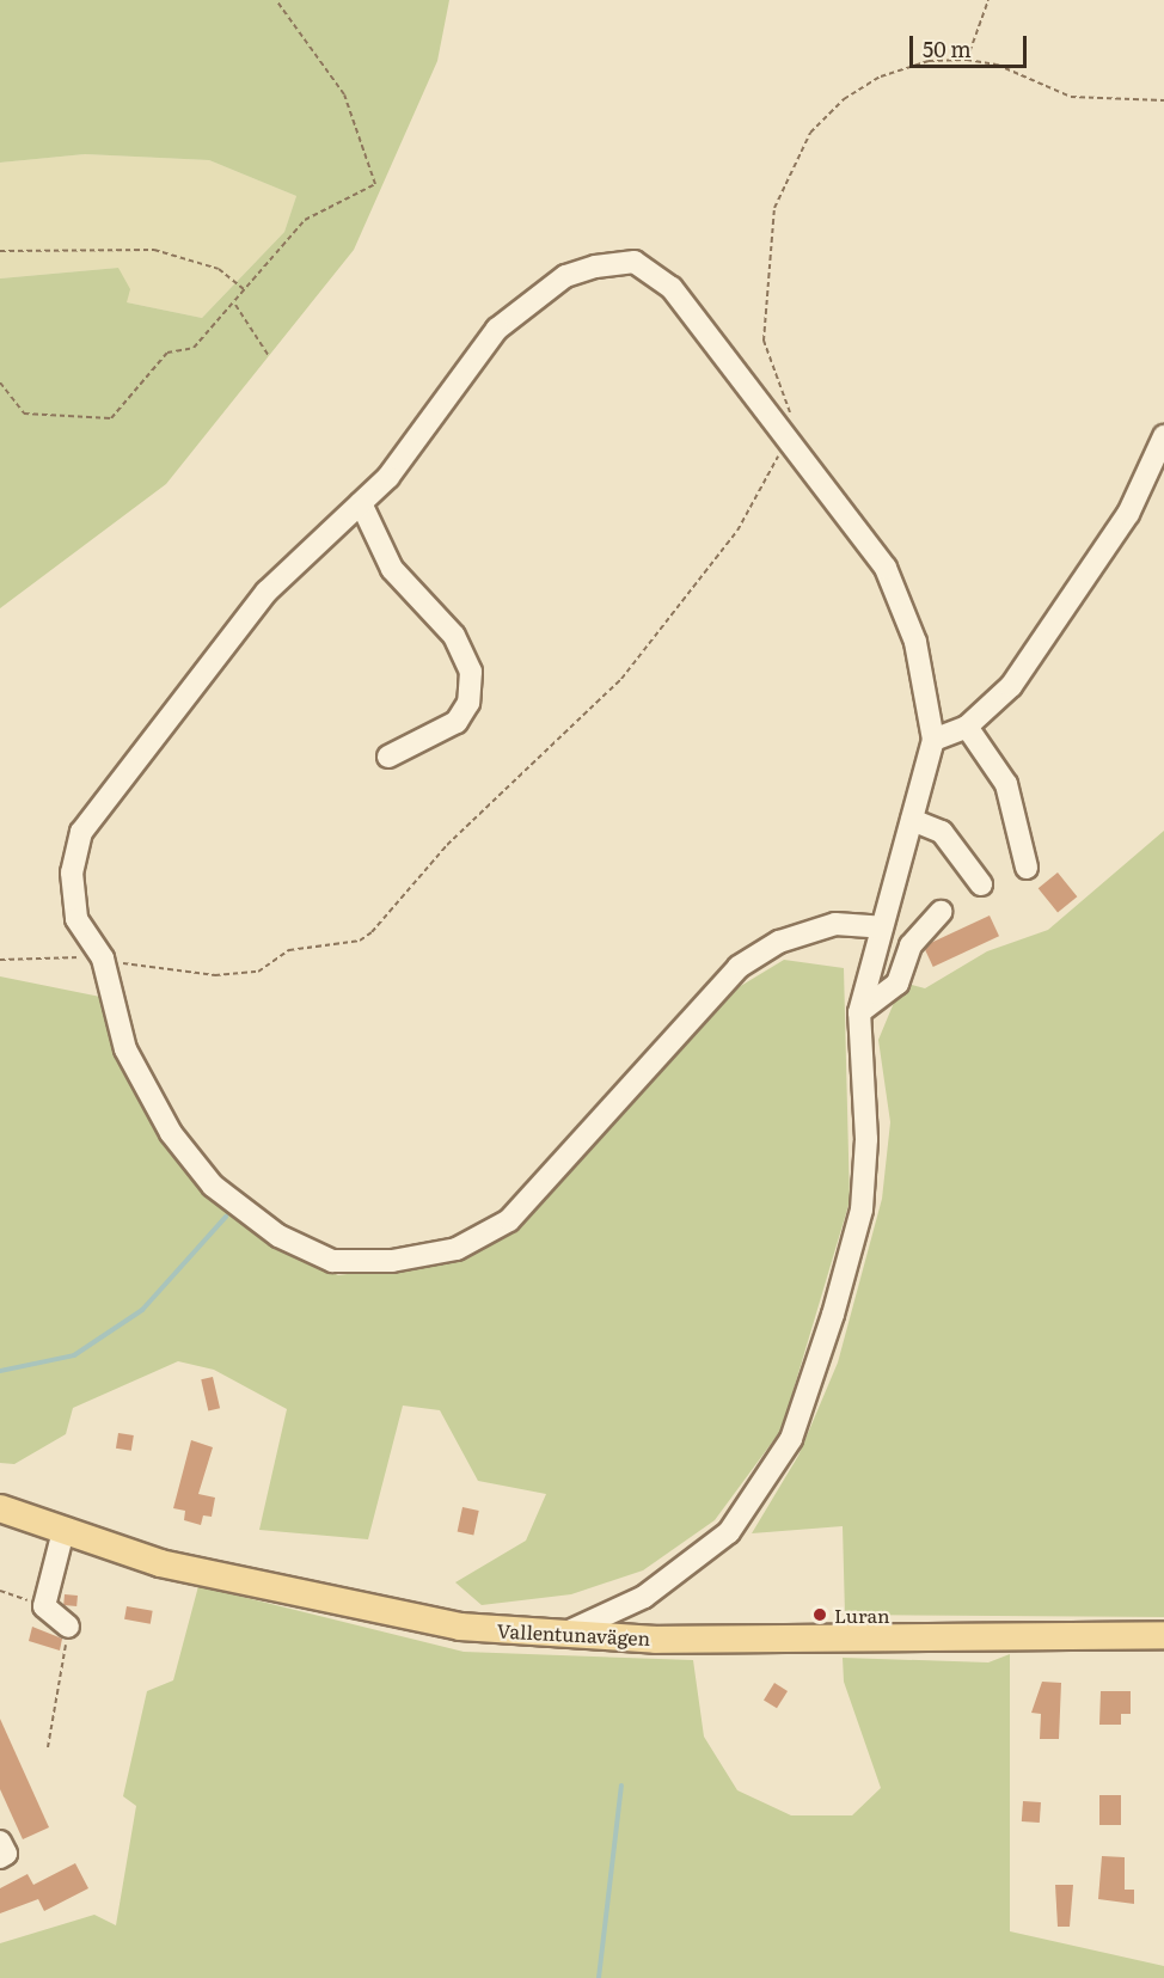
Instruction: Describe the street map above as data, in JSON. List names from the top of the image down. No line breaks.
{"streets":{"main road":["Vallentunavägen"]},"places":["Luran"],"scale_bar":"50 m"}
